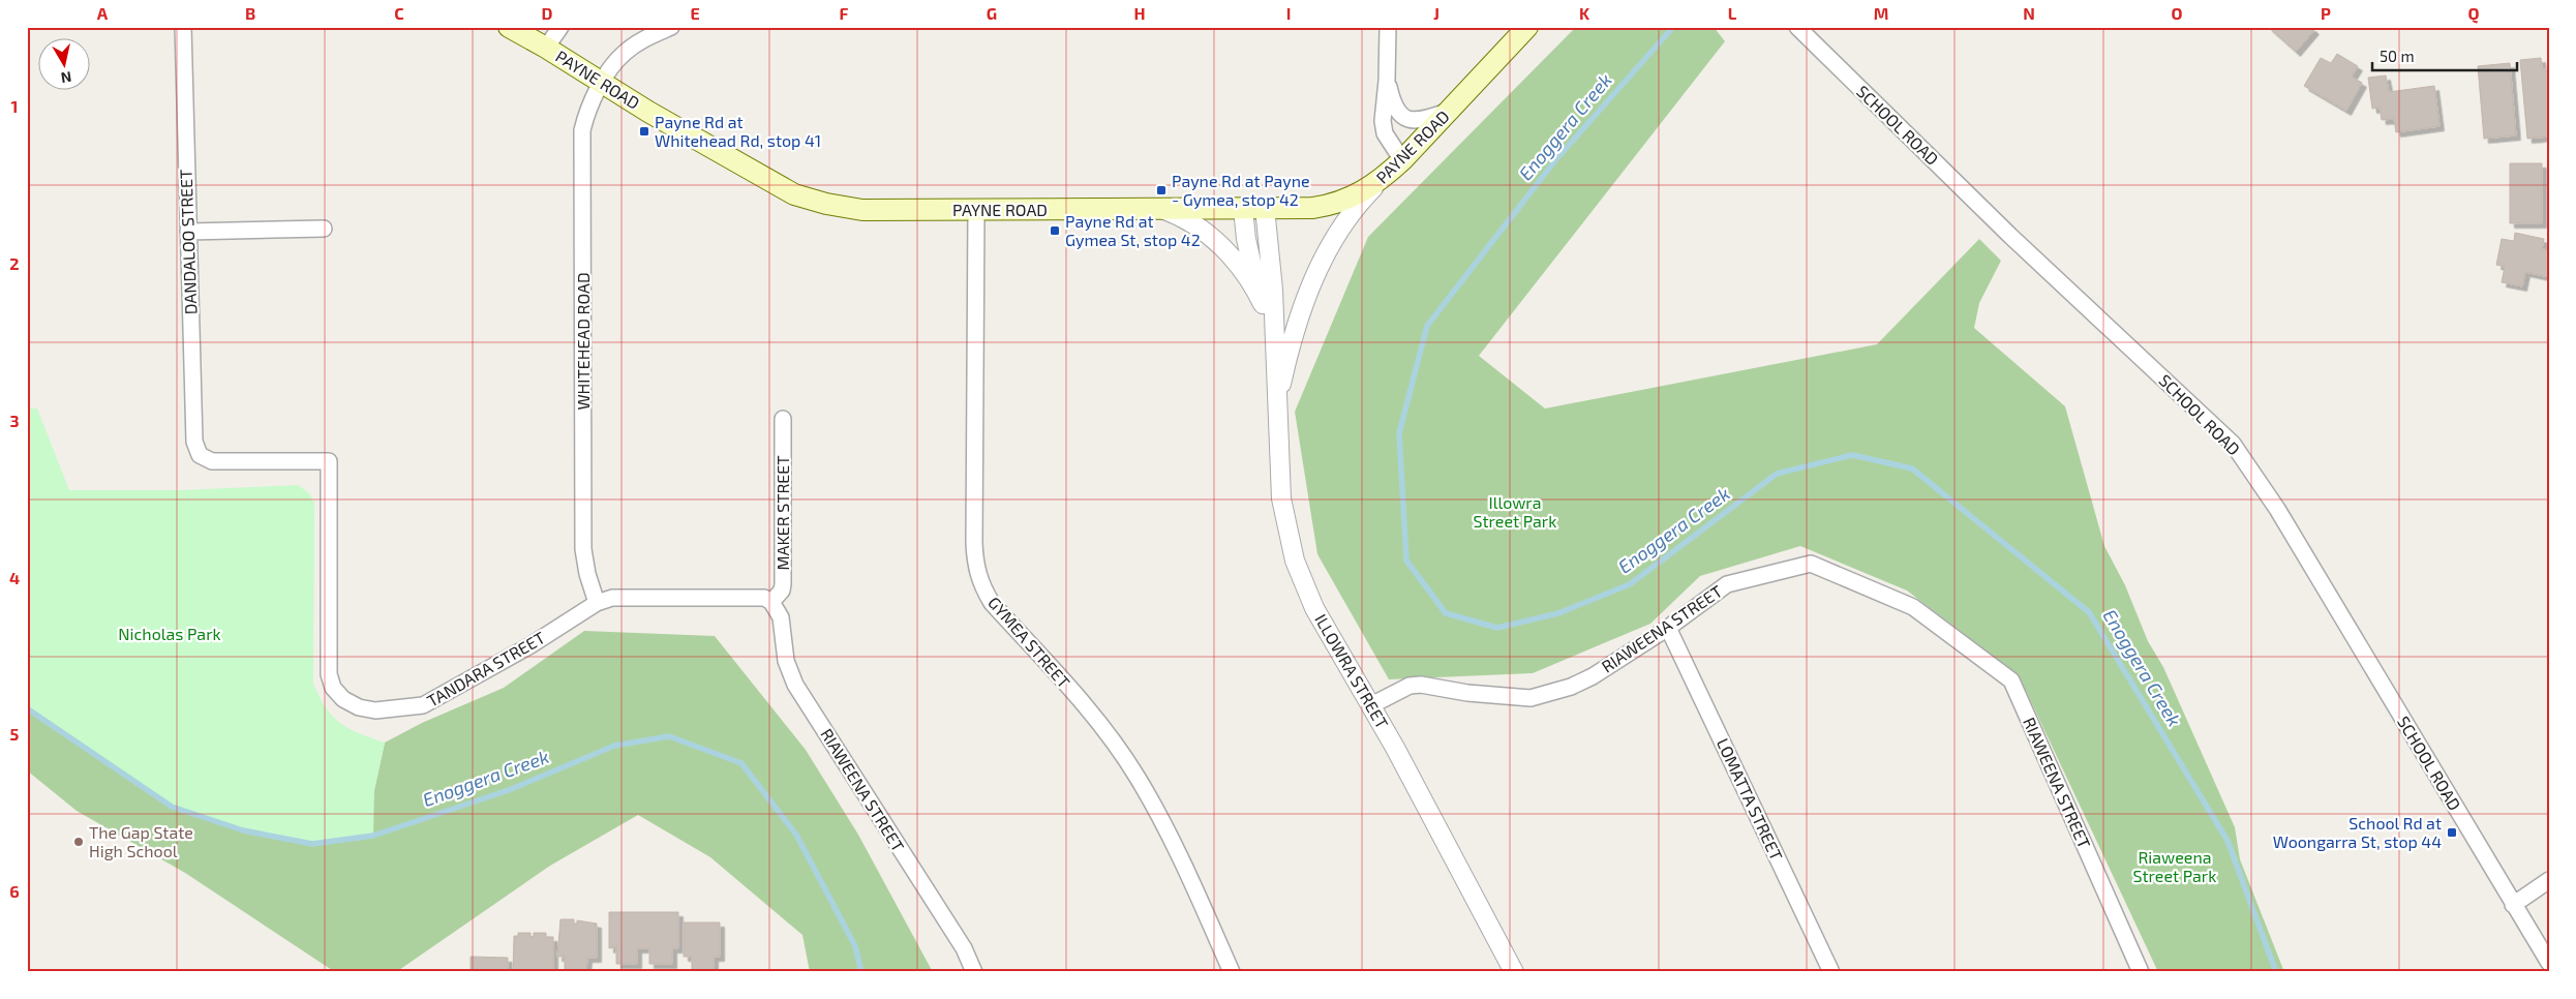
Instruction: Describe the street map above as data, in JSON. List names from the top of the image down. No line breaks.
{"streets":{"main road":["PAYNE ROAD"],"street":["SCHOOL ROAD","DANDALOO STREET","WHITEHEAD ROAD","MAKER STREET","RIAWEENA STREET","GYMEA STREET","TANDARA STREET","ILLOWRA STREET","LOMATTA STREET"]},"crossings":[["PAYNE ROAD","WHITEHEAD ROAD"],["PAYNE ROAD","GYMEA STREET"],["PAYNE ROAD","ILLOWRA STREET"],["DANDALOO STREET","TANDARA STREET"],["WHITEHEAD ROAD","TANDARA STREET"],["MAKER STREET","RIAWEENA STREET"],["MAKER STREET","TANDARA STREET"],["RIAWEENA STREET","TANDARA STREET"],["RIAWEENA STREET","ILLOWRA STREET"],["RIAWEENA STREET","LOMATTA STREET"]],"water":["Enoggera Creek"],"parks":["Illowra Street Park","Nicholas Park","Riaweena Street Park"],"places":{"transit":["Payne Rd at Whitehead Rd, stop 41","Payne Rd at Payne - Gymea, stop 42","Payne Rd at Gymea St, stop 42","School Rd at Woongarra St, stop 44"],"other":["The Gap State High School"]},"scale_bar":"50 m","north":"bottom","grid":{"columns":["A","B","C","D","E","F","G","H","I","J","K","L","M","N","O","P","Q"],"rows":["1","2","3","4","5","6"]}}
